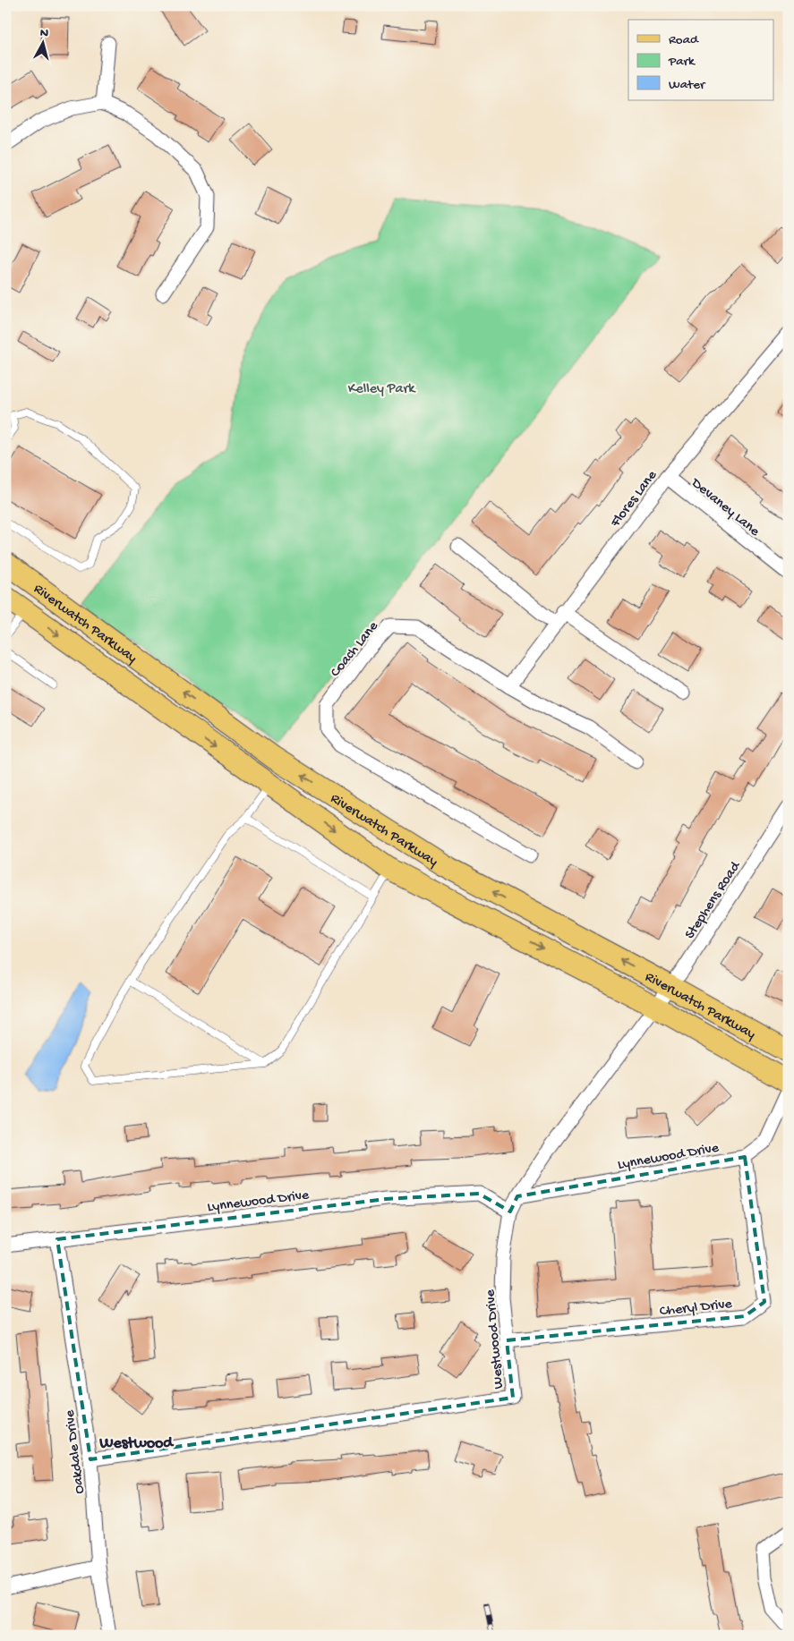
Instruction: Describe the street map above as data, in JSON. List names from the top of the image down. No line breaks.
{"streets":{"main road":["Riverwatch Parkway"],"street":["Flores Lane","Devaney Lane","Coach Lane","Stephens Road","Lynnewood Drive","Cheryl Drive","Westwood Drive","Oakdale Drive"]},"crossings":[["Flores Lane","Devaney Lane"],["Flores Lane","Coach Lane"],["Riverwatch Parkway","Stephens Road"],["Riverwatch Parkway","Westwood Drive"],["Stephens Road","Westwood Drive"],["Lynnewood Drive","Cheryl Drive"],["Lynnewood Drive","Westwood Drive"],["Lynnewood Drive","Oakdale Drive"],["Cheryl Drive","Westwood Drive"],["Westwood Drive","Oakdale Drive"]],"districts":["Westwood"],"parks":["Kelley Park"],"legend":["Road","Park","Water"],"north":"top"}
